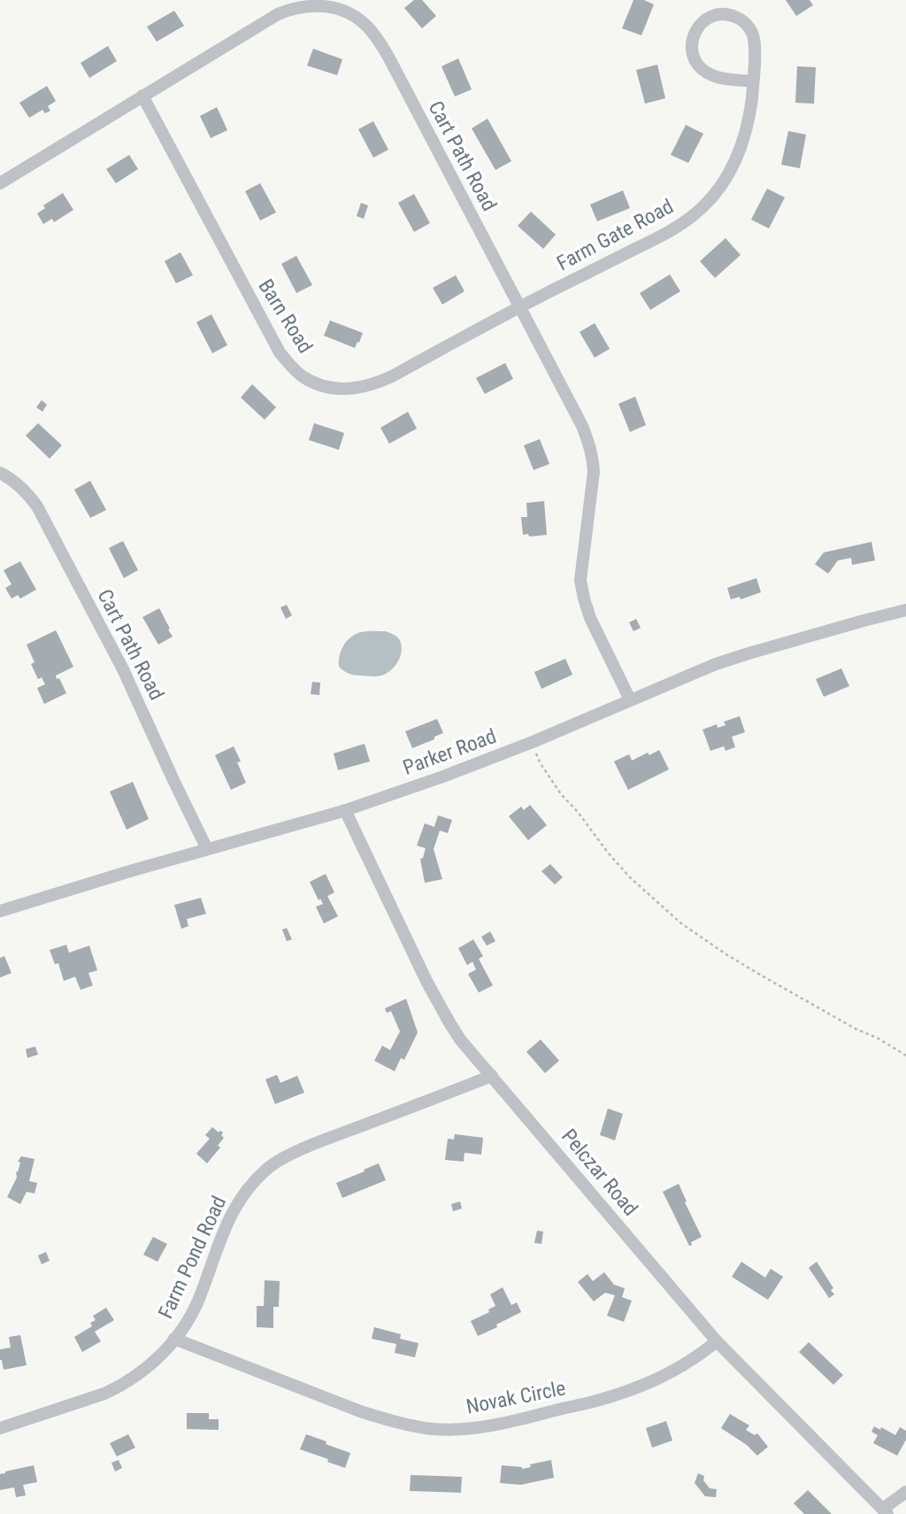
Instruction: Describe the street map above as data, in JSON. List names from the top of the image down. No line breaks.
{"streets":{"street":["Cart Path Road","Farm Gate Road","Barn Road","Parker Road","Pelczar Road","Farm Pond Road","Novak Circle"]},"crossings":[["Cart Path Road","Farm Gate Road"],["Cart Path Road","Barn Road"],["Cart Path Road","Parker Road"],["Farm Gate Road","Barn Road"],["Parker Road","Pelczar Road"],["Pelczar Road","Farm Pond Road"],["Pelczar Road","Novak Circle"],["Farm Pond Road","Novak Circle"]]}
